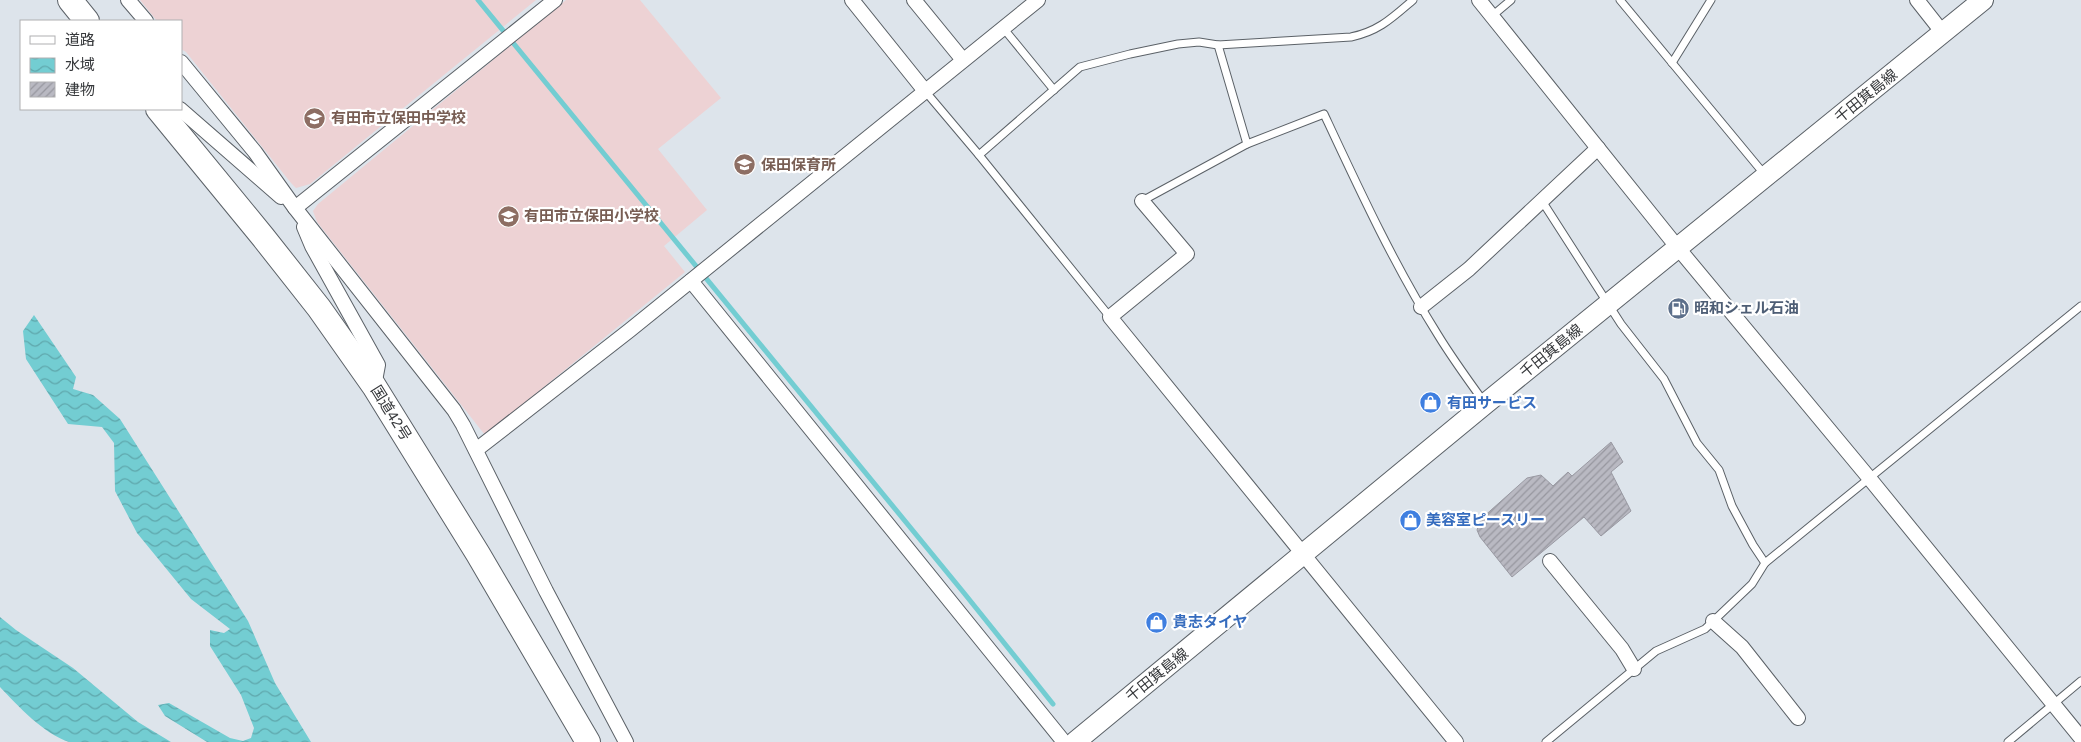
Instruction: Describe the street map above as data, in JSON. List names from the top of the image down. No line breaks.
{"streets":{"highway":["国道42号"],"main road":["千田箕島線"]},"places":{"school or university":["有田市立保田中学校","保田保育所","有田市立保田小学校"],"fuel station":["昭和シェル石油"],"shop":["有田サービス","美容室ピースリー","貴志タイヤ"]},"legend":["道路","水域","建物"]}
